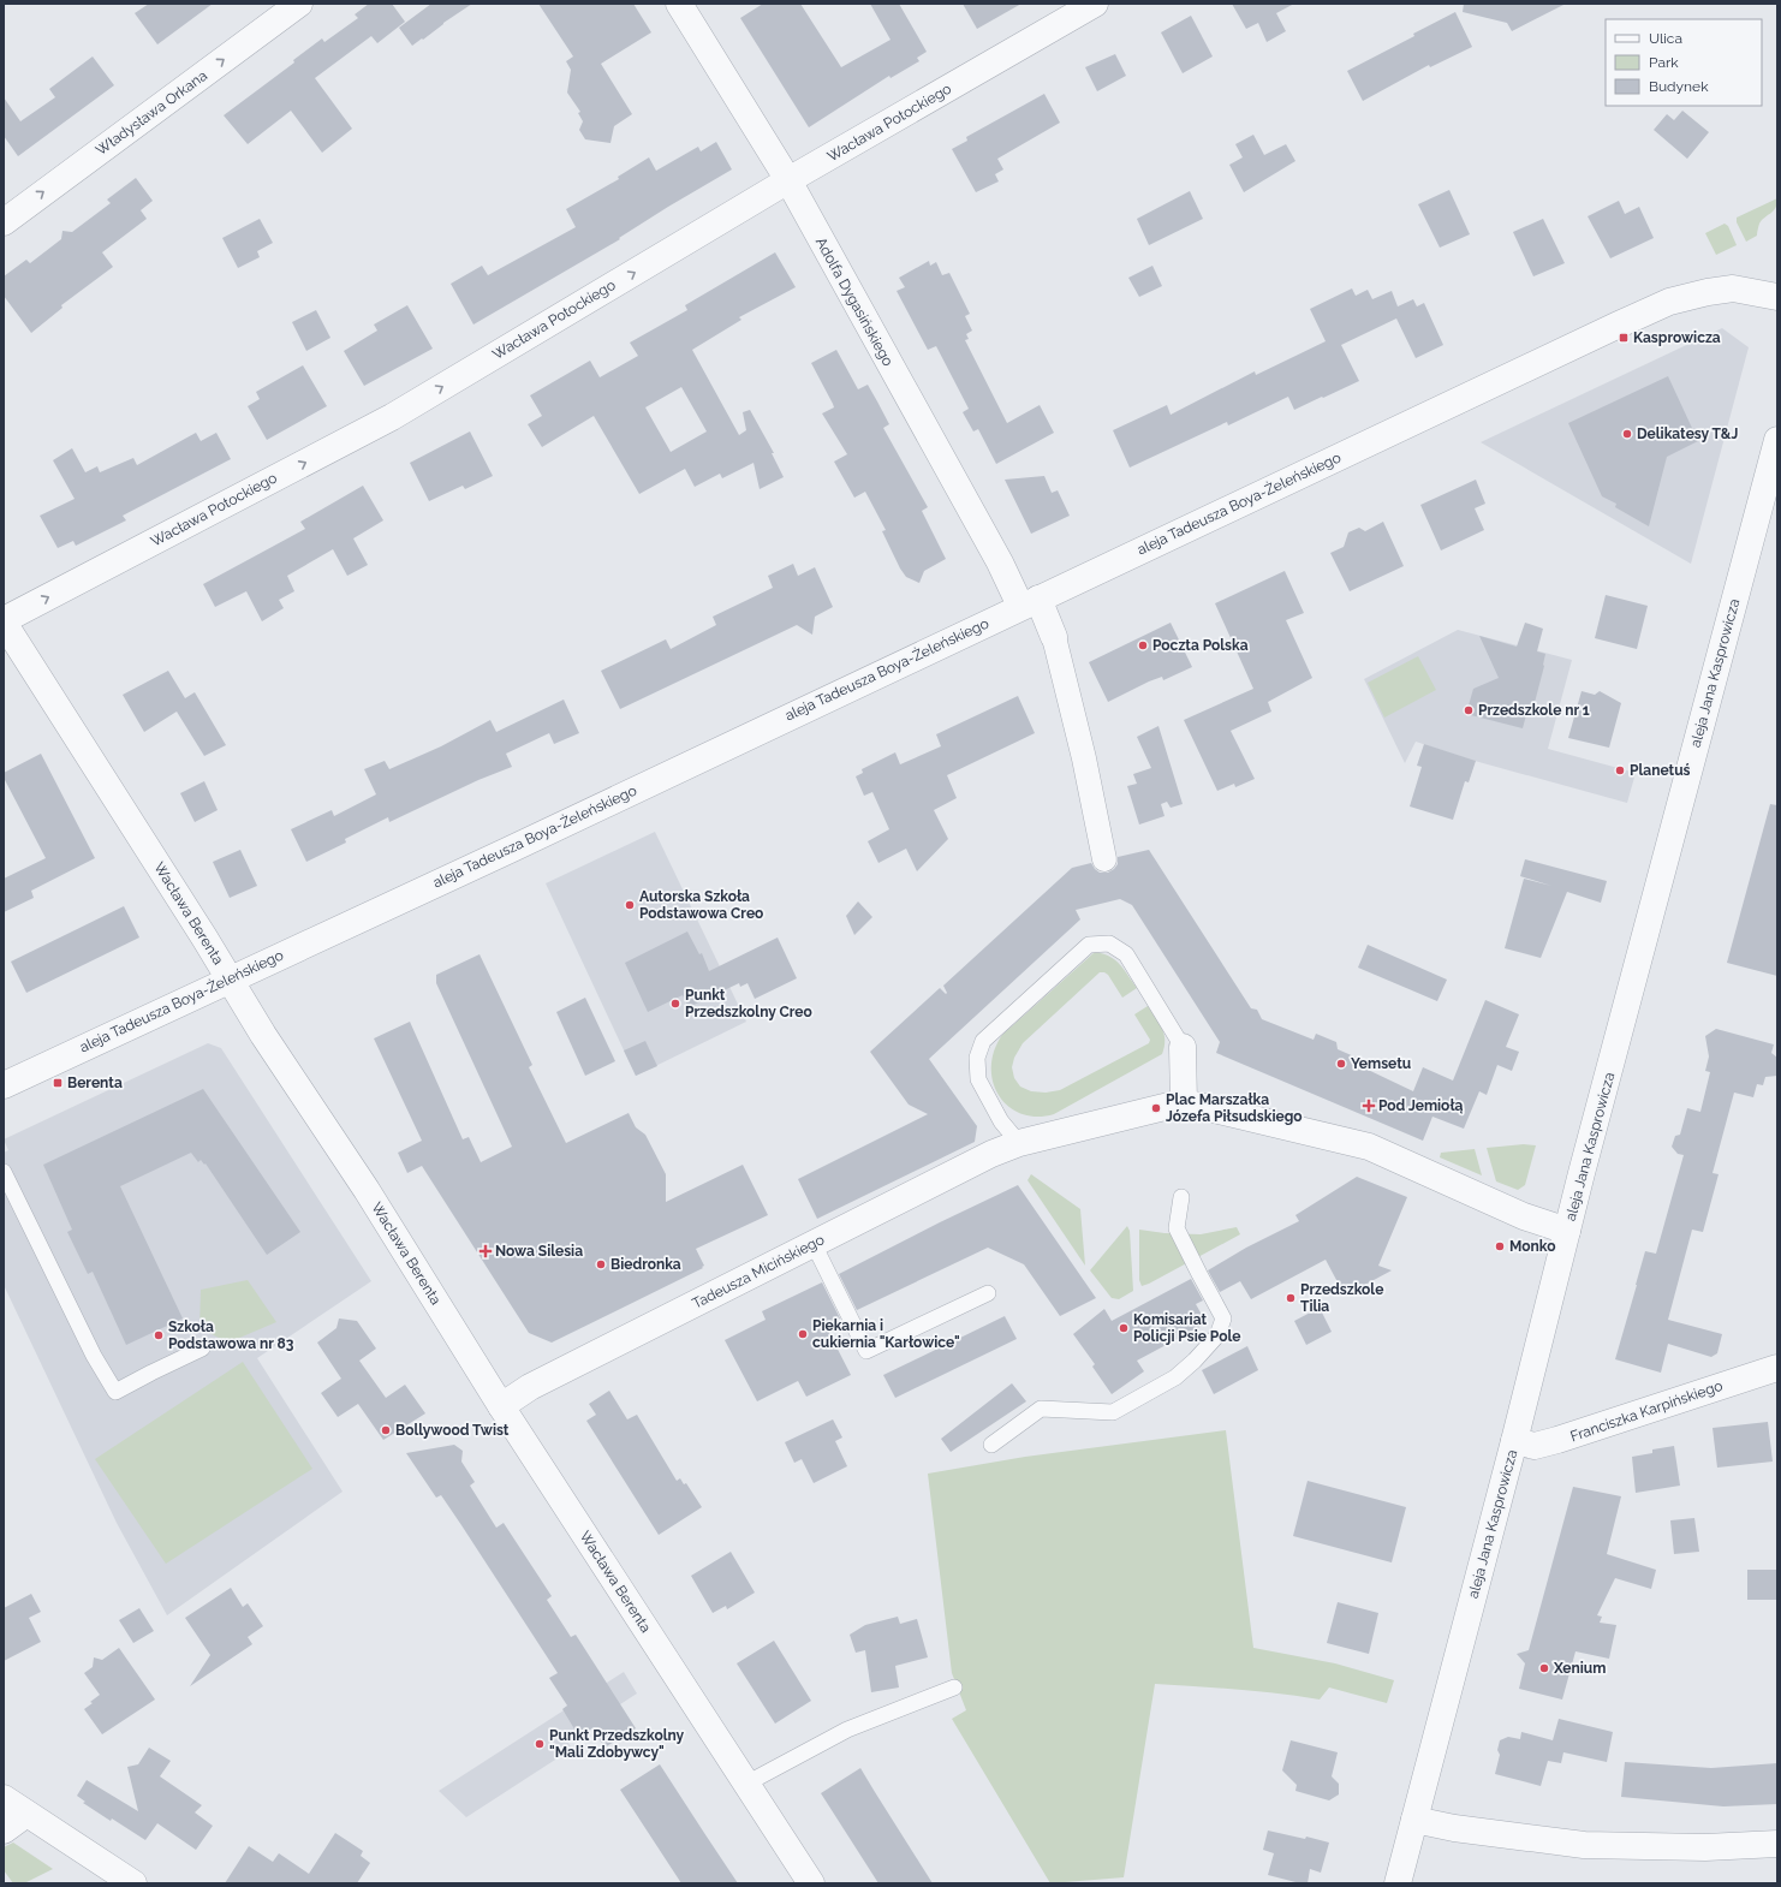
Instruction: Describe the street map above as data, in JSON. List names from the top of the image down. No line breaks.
{"streets":{"street":["Władysława Orkana","Wacława Potockiego","Adolfa Dygasińskiego","aleja Tadeusza Boya-Żeleńskiego","aleja Jana Kasprowicza","Wacława Berenta","Tadeusza Micińskiego","Franciszka Karpińskiego"]},"crossings":[["Wacława Potockiego","Adolfa Dygasińskiego"],["Wacława Potockiego","Wacława Berenta"],["Adolfa Dygasińskiego","aleja Tadeusza Boya-Żeleńskiego"],["aleja Tadeusza Boya-Żeleńskiego","Wacława Berenta"],["aleja Jana Kasprowicza","Franciszka Karpińskiego"],["Wacława Berenta","Tadeusza Micińskiego"]],"one_way":["Władysława Orkana","Wacława Potockiego"],"places":{"transit":["Kasprowicza","Berenta"],"other":["Delikatesy T&J","Poczta Polska","Przedszkole nr 1","Planetuś","Autorska Szkoła Podstawowa Creo","Punkt Przedszkolny Creo","Yemsetu","Plac Marszałka Józefa Piłsudskiego","Monko","Biedronka","Przedszkole Tilia","Komisariat Policji Psie Pole","Piekarnia i cukiernia \"Karłowice\"","Szkoła Podstawowa nr 83","Bollywood Twist","Xenium","Punkt Przedszkolny \"Mali Zdobywcy\""],"health":["Pod Jemiołą","Nowa Silesia"]},"legend":["Ulica","Park","Budynek"]}
